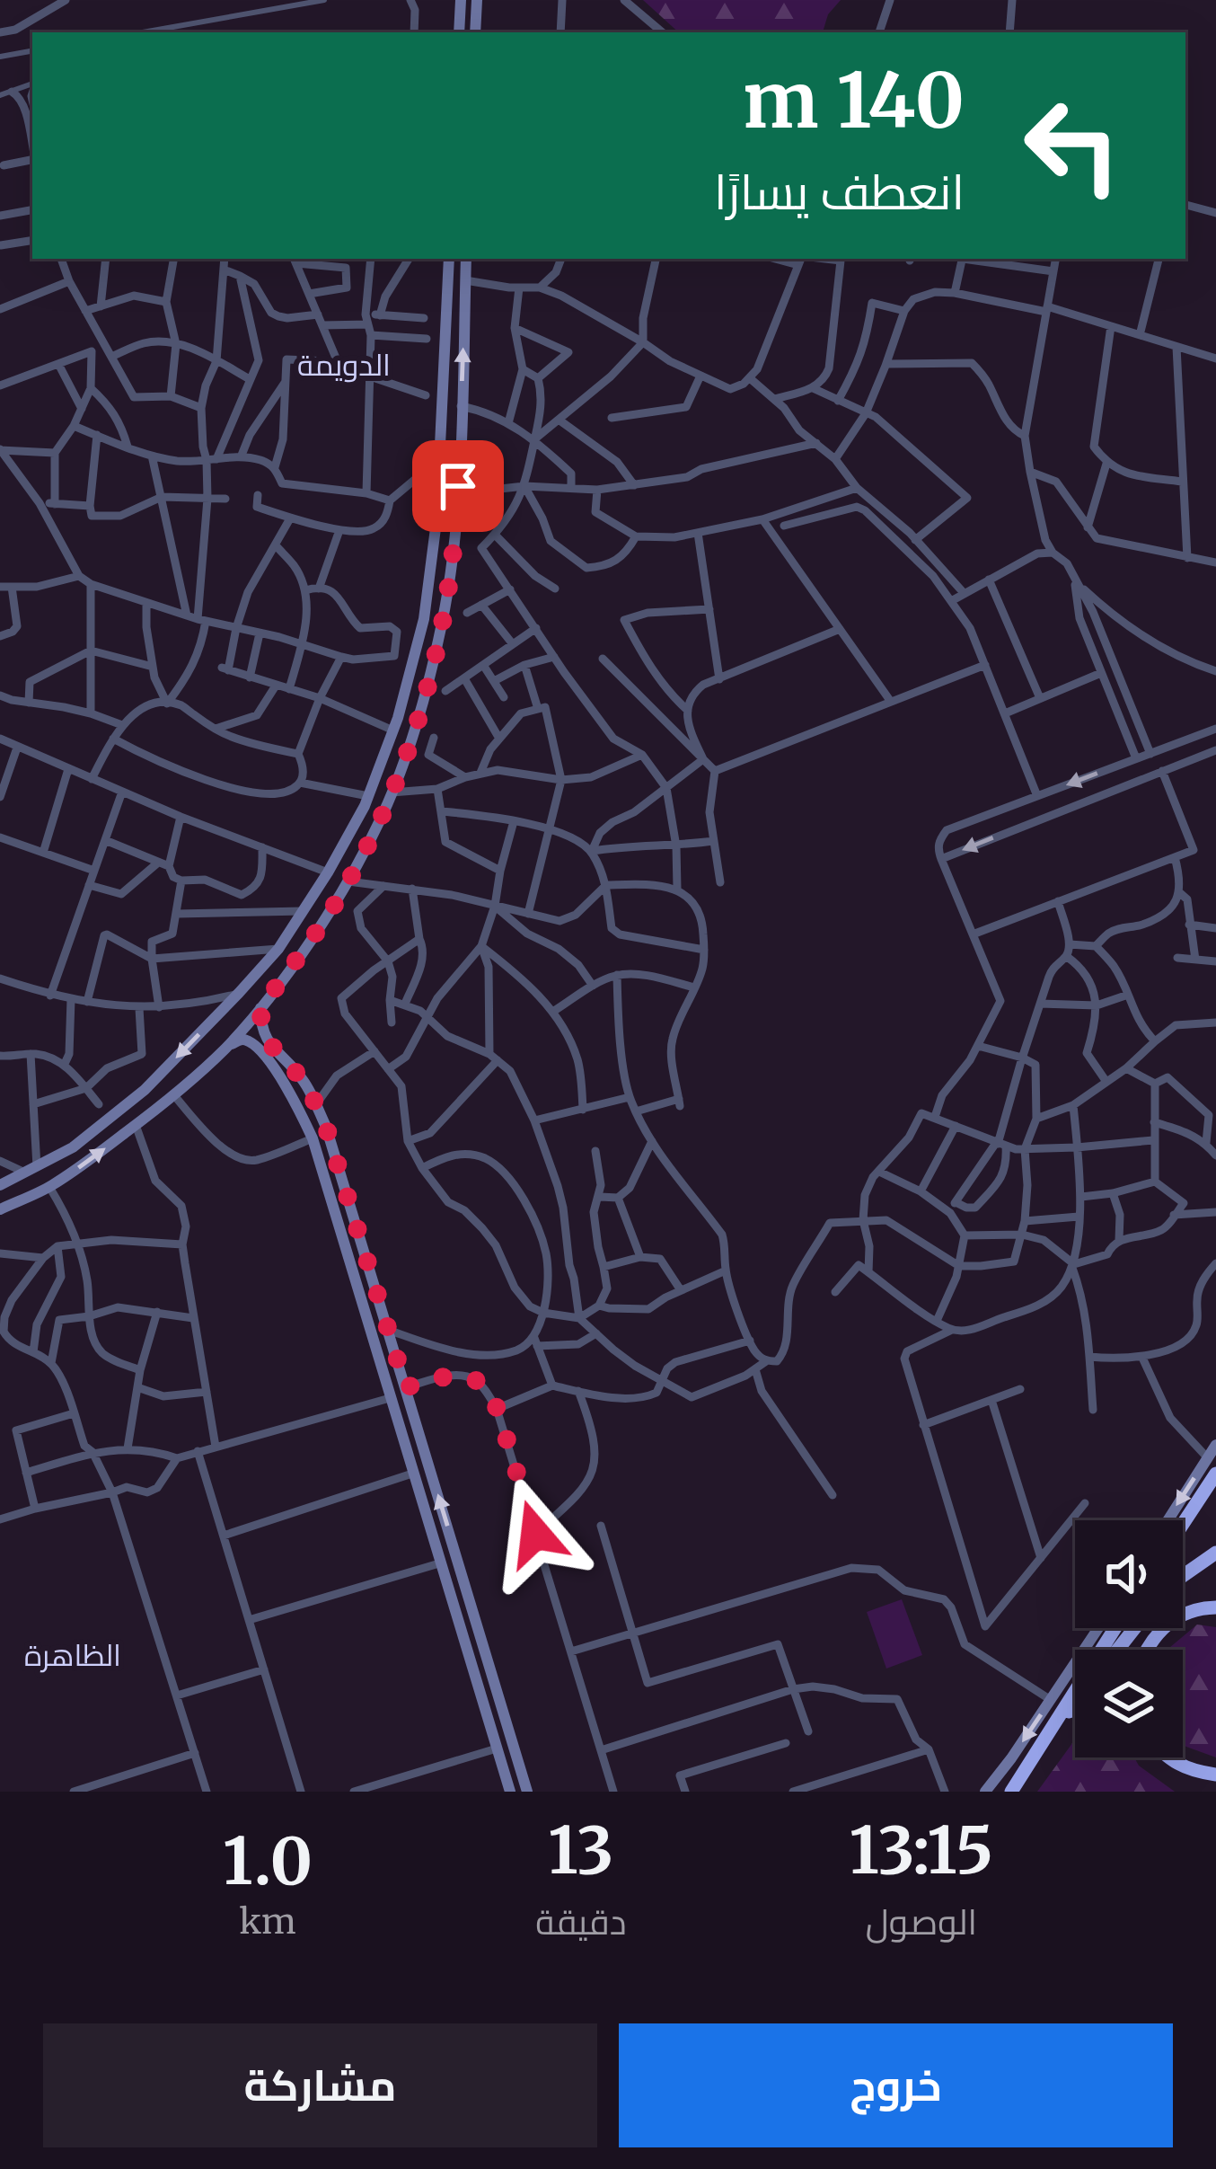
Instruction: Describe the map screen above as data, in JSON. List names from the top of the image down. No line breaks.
{"districts":["الدويمة","الظاهرة"],"page":{"turn":["140 m","انعطف يسارًا"],"eta":["13:15","الوصول","13","دقيقة","1.0","km"],"buttons":["خروج","مشاركة"]}}
